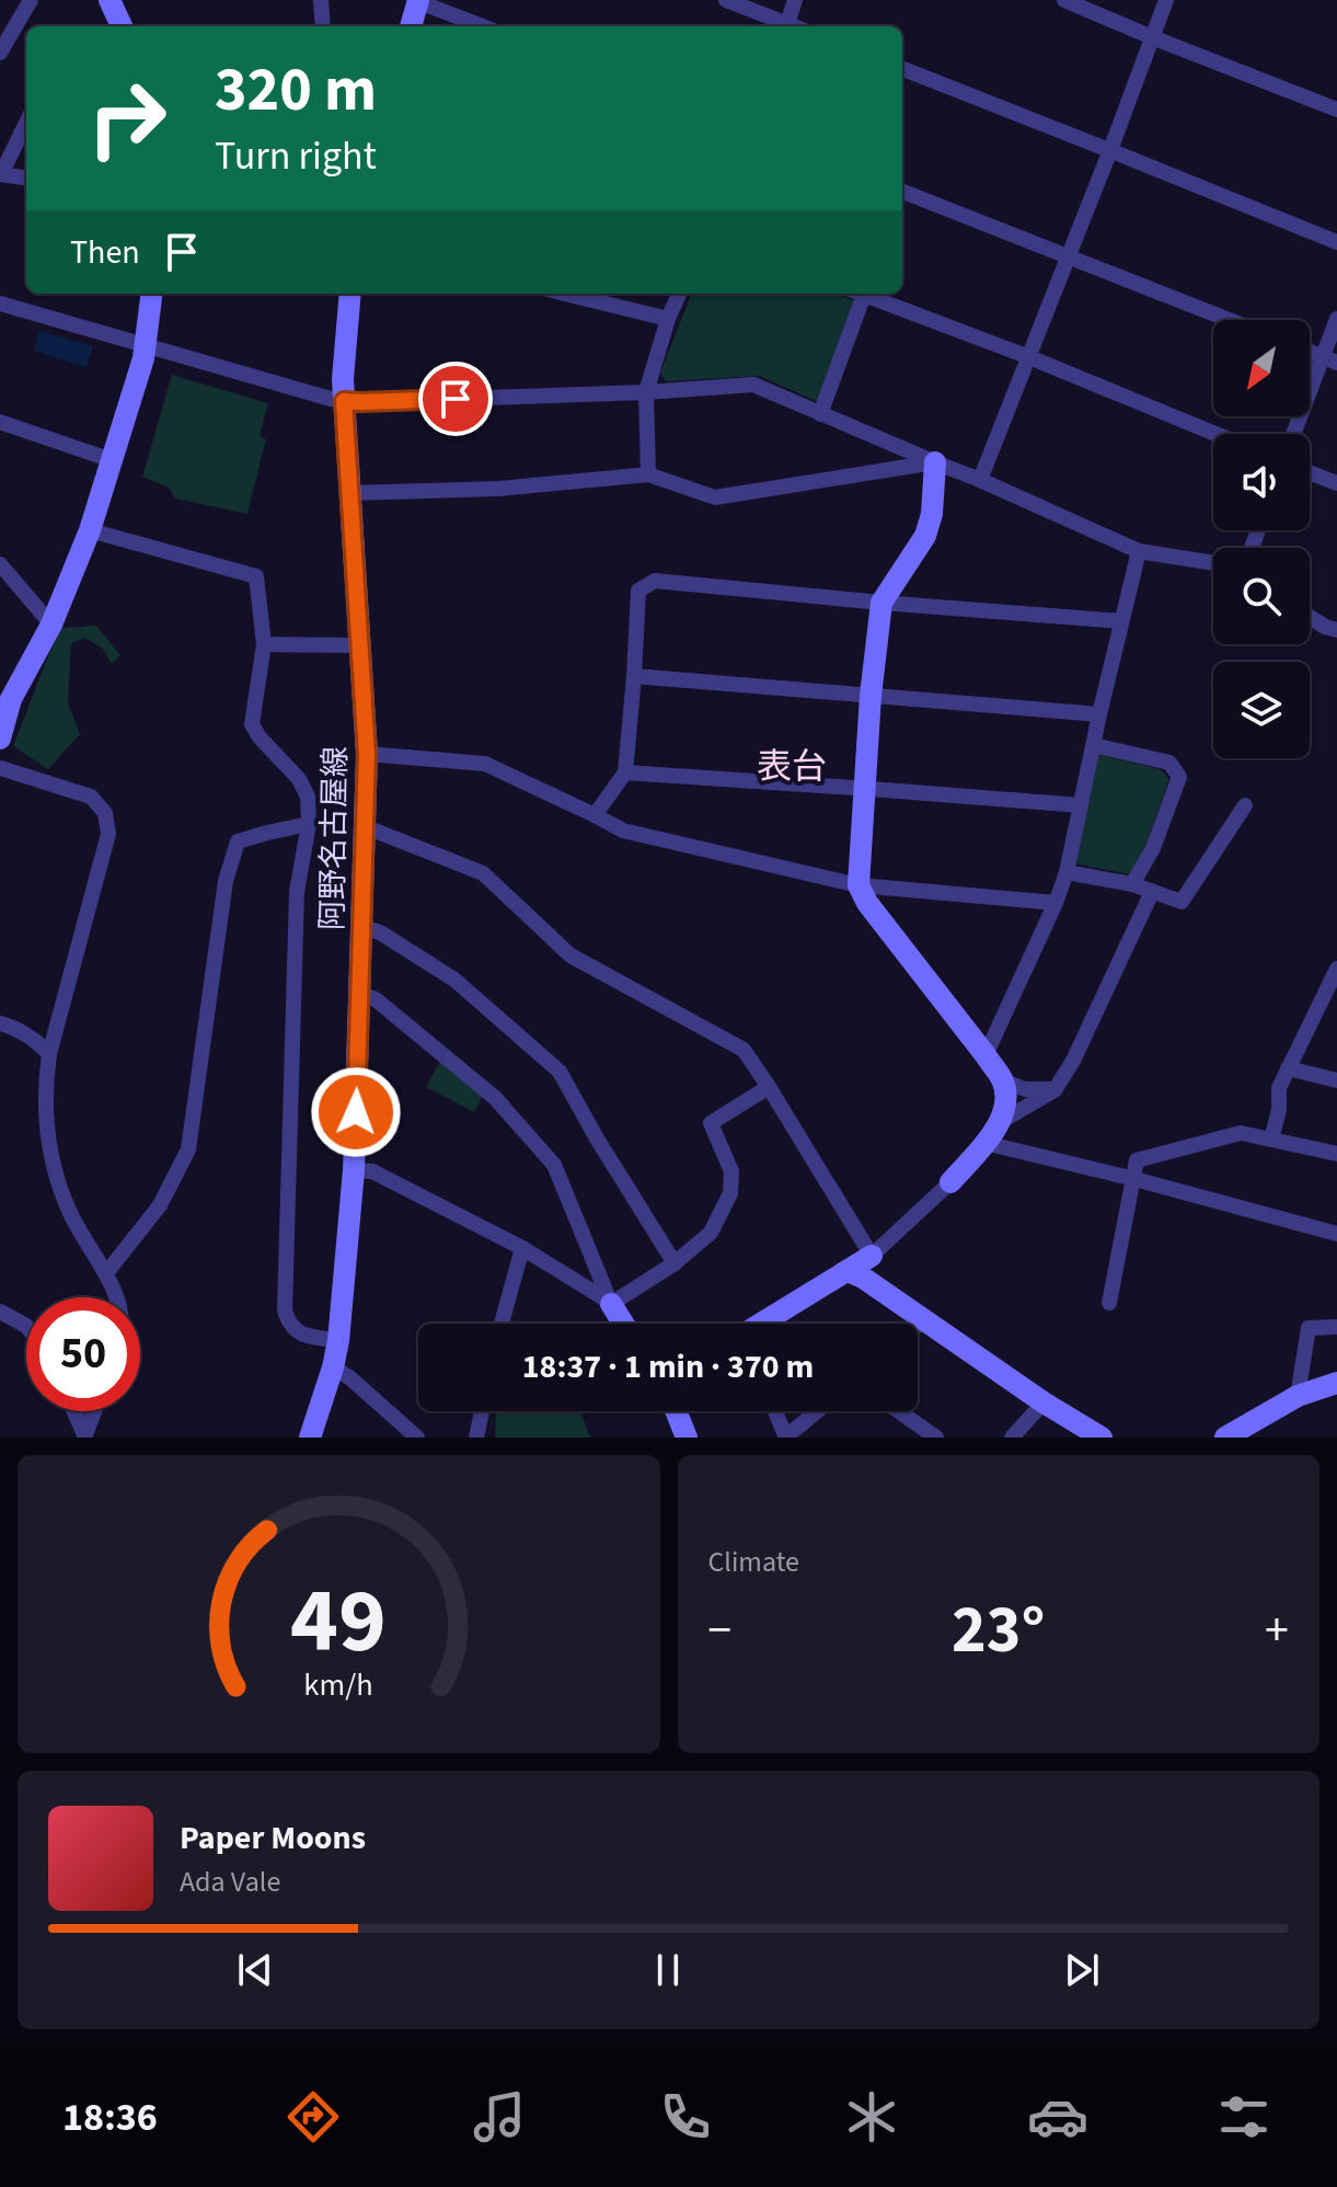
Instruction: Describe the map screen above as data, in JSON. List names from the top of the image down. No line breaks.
{"streets":{"street":["阿野名古屋線"]},"districts":["表台"],"north":"bottom left","page":{"turn":["320 m","Turn right"],"then":"Then","limit":"50","trip":"18:37 · 1 min · 370 m","tile":"Climate","heat":["−","23°","+"],"song":["Paper Moons","Ada Vale"],"tabs":"18:36","gauge":["49","km/h"]}}
